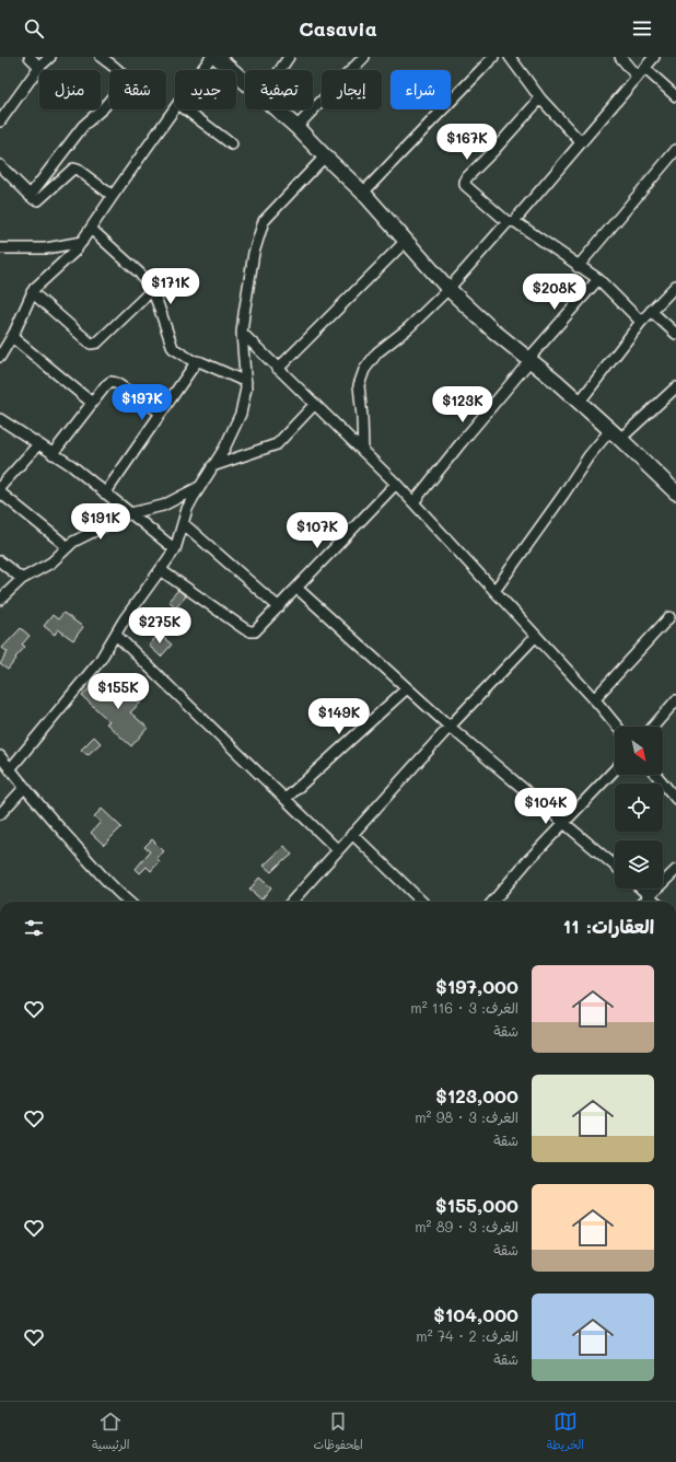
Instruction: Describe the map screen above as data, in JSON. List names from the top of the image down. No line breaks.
{"north":"bottom right","page":{"header":"Casavia","chip":["شراء","إيجار","تصفية","جديد","شقة","منزل"],"price":["$167K","$171K","$208K","$197K","$123K","$191K","$107K","$275K","$155K","$149K","$104K"],"heading":"العقارات: 11","list":[{"name":"$197,000","note":"الغرف: 3 · 116 m² · شقة"},{"name":"$123,000","note":"الغرف: 3 · 98 m² · شقة"},{"name":"$155,000","note":"الغرف: 3 · 89 m² · شقة"},{"name":"$104,000","note":"الغرف: 2 · 74 m² · شقة"}],"tabs":["الخريطة","المحفوظات","الرئيسية"]}}
